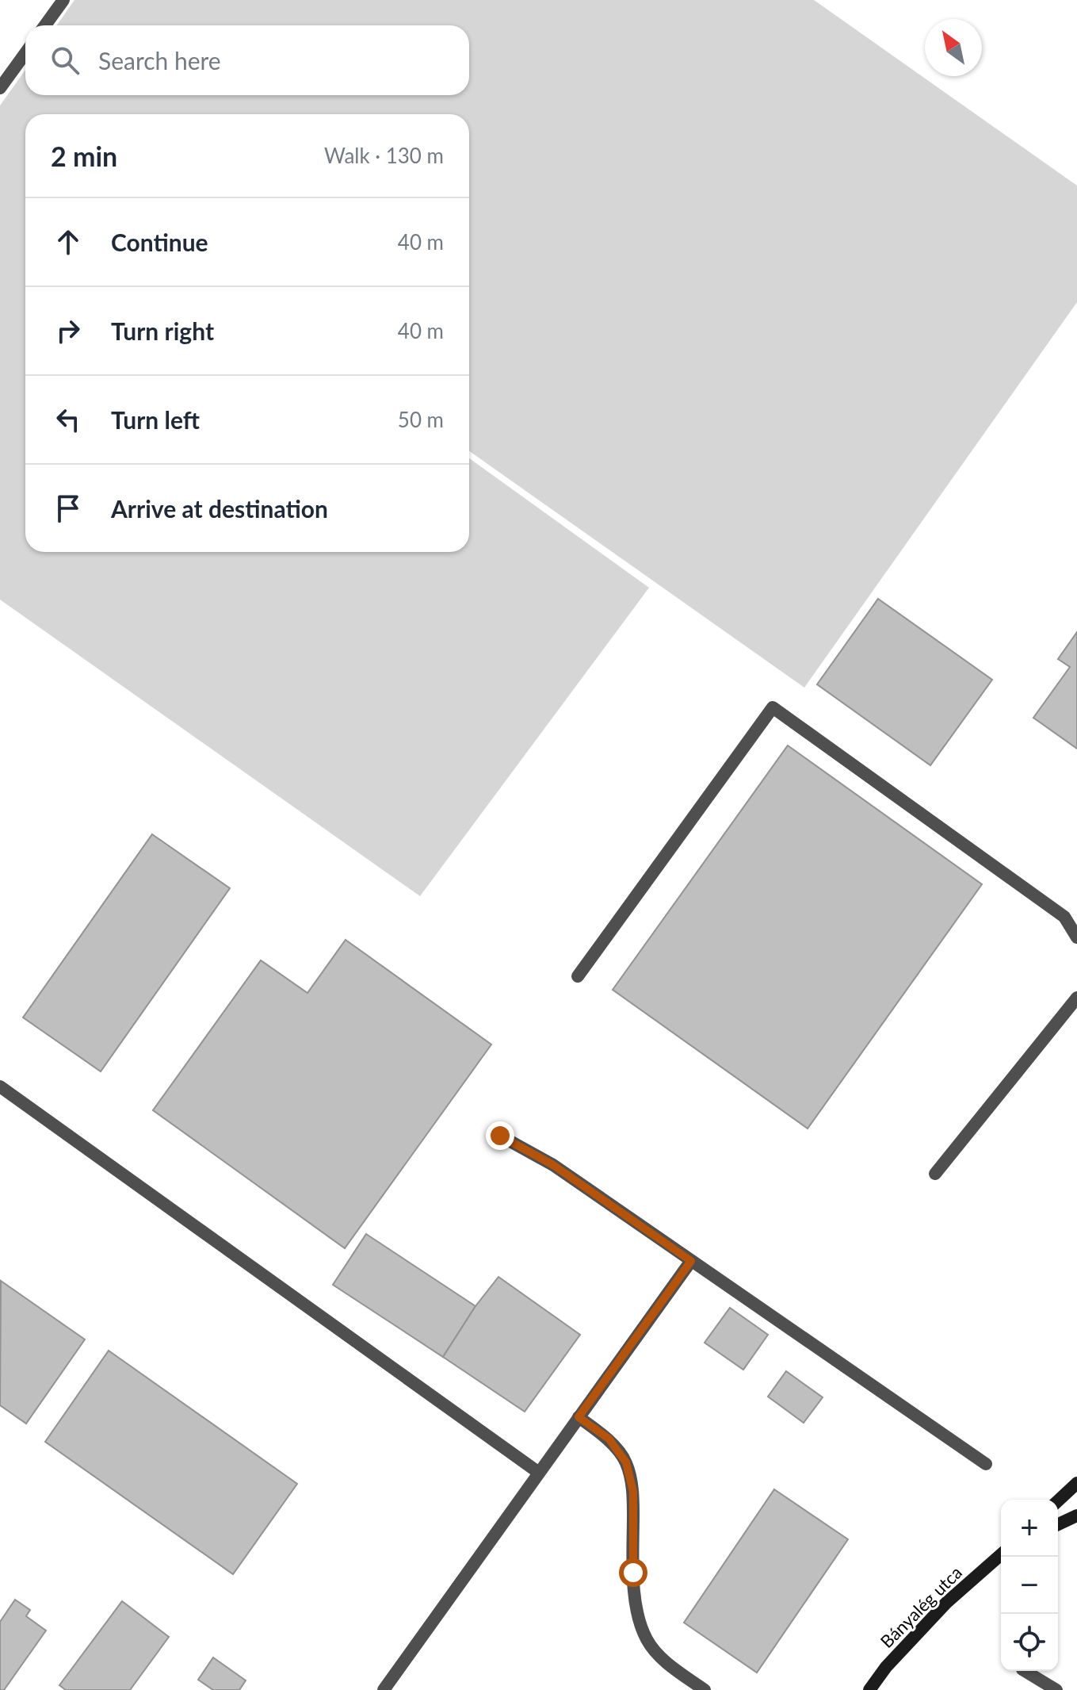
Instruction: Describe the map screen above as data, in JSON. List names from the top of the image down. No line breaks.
{"streets":{"street":["Bányalég utca"]},"north":"top left","page":{"search":"Search here","heading":["2 min","Walk · 130 m"],"list":[["Continue","40 m"],["Turn right","40 m"],["Turn left","50 m"],"Arrive at destination"],"map_buttons":["+","−"]}}
